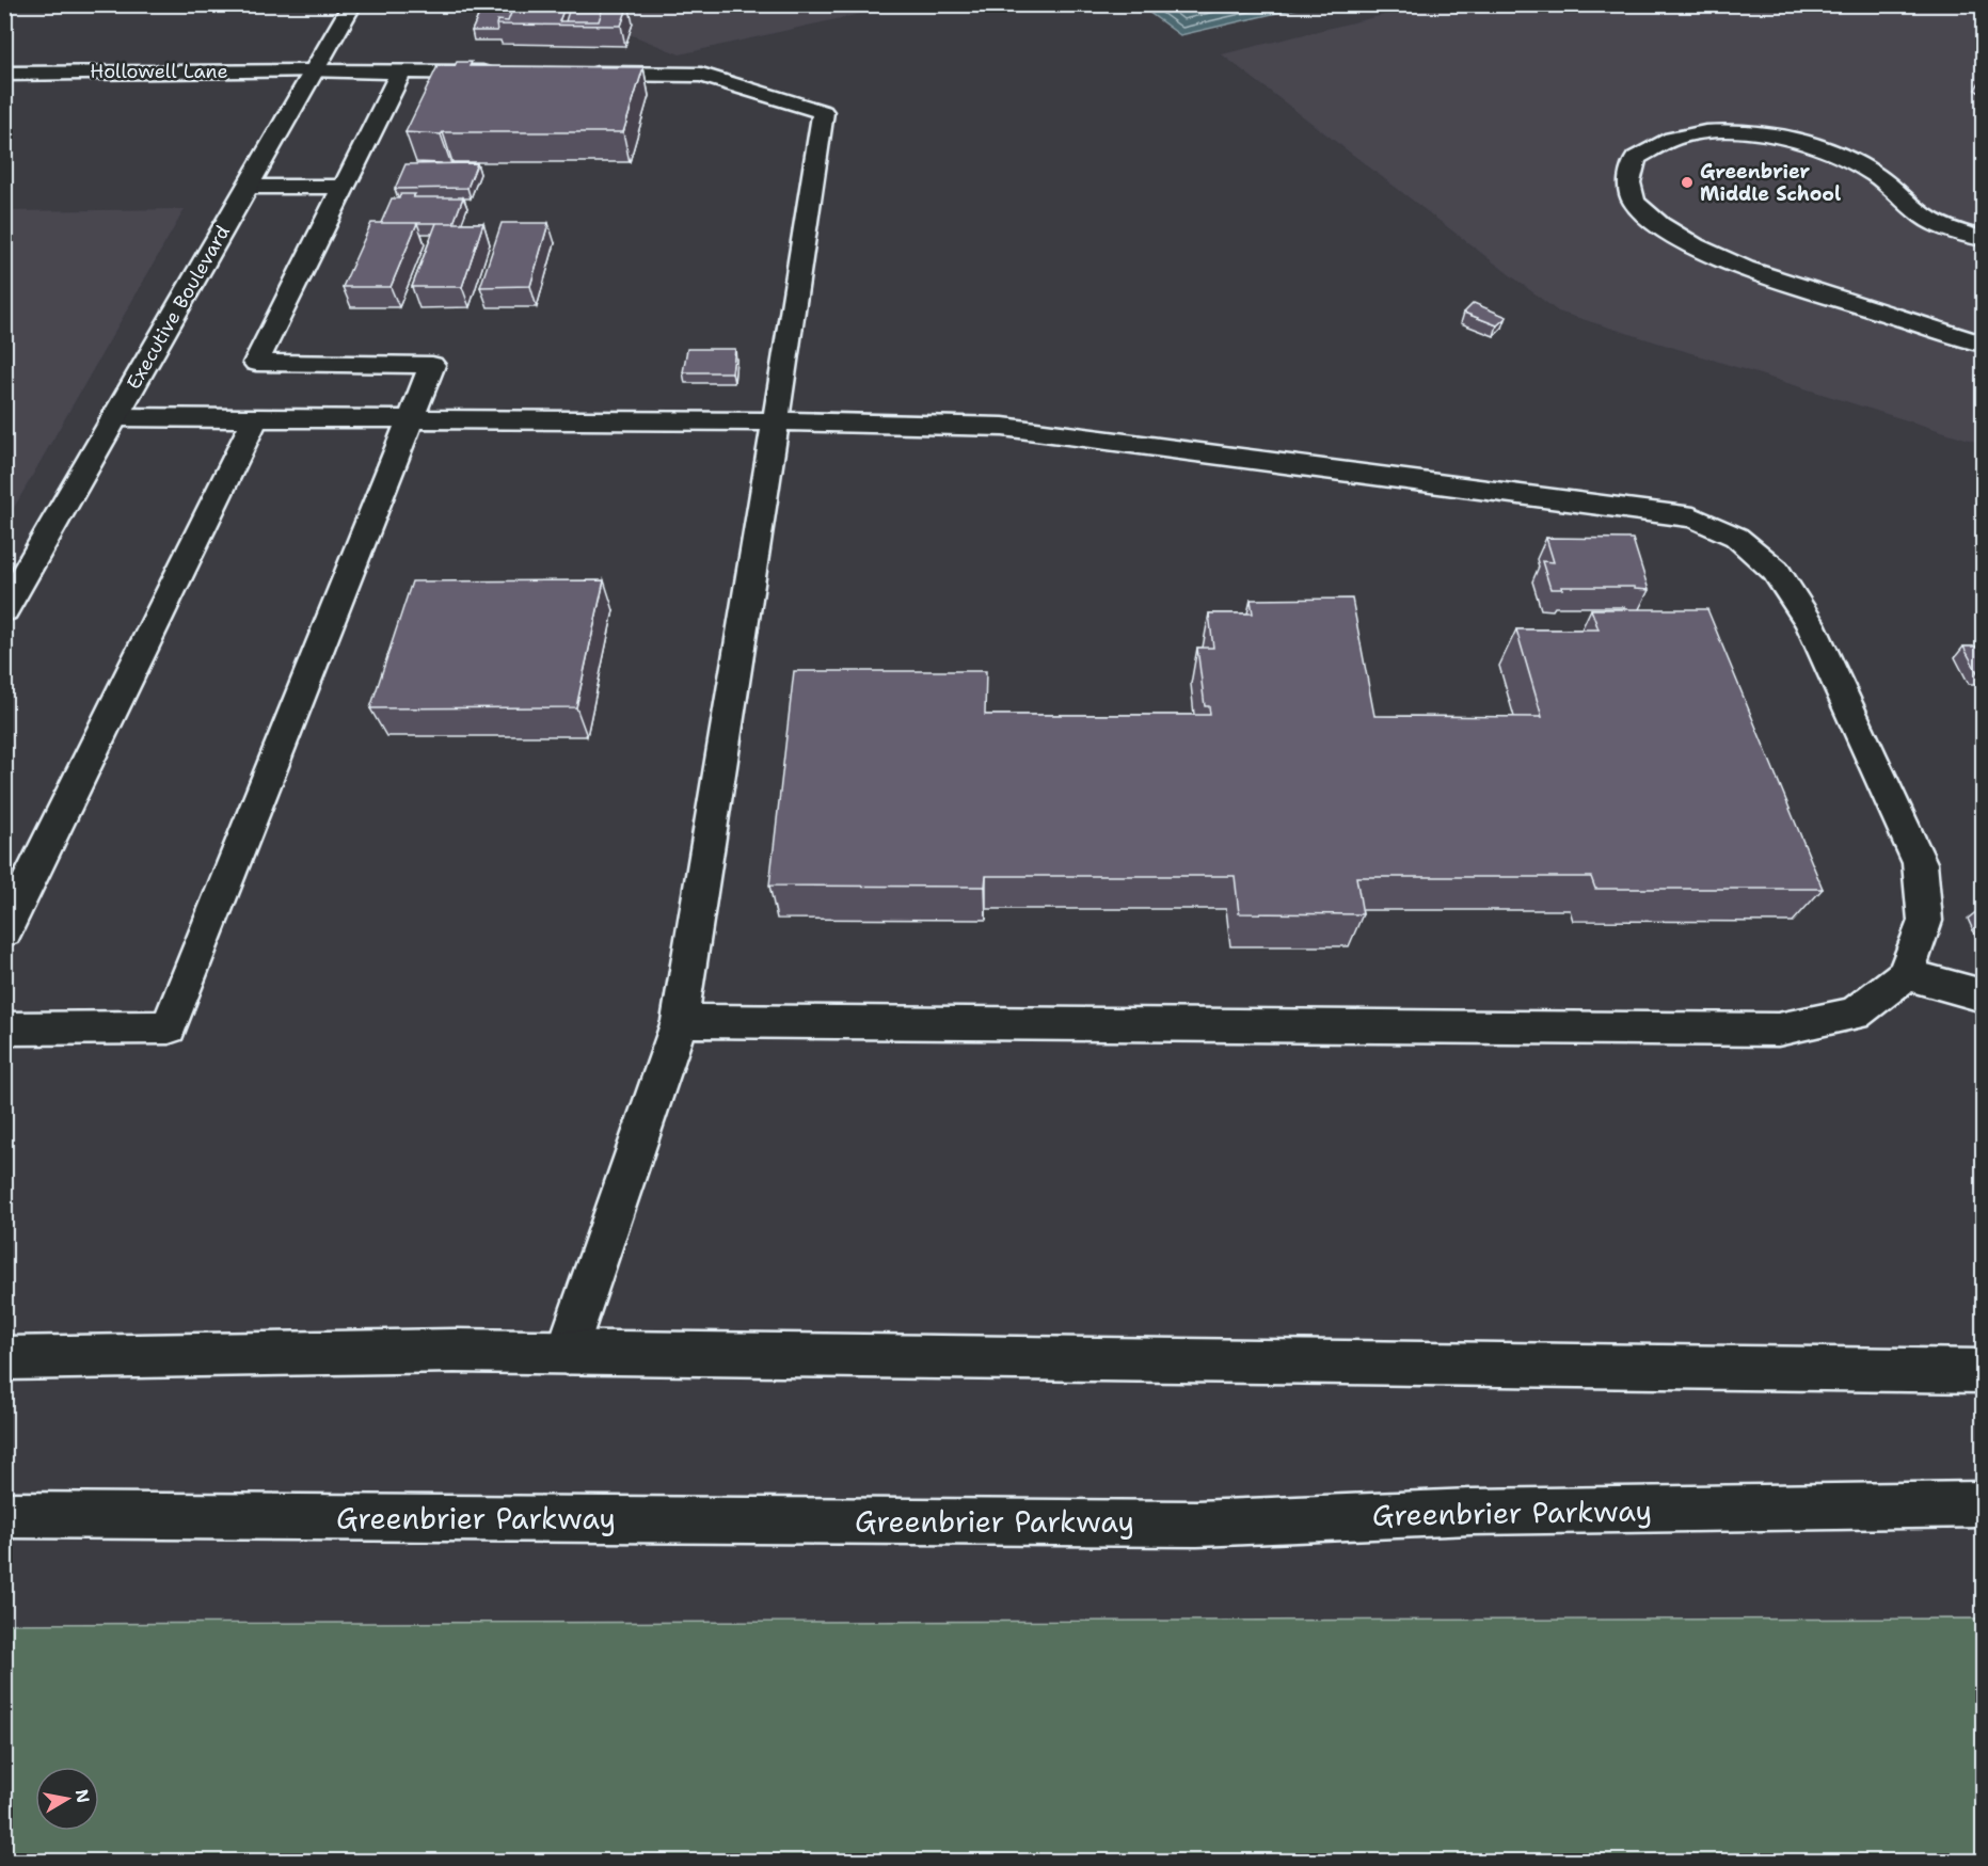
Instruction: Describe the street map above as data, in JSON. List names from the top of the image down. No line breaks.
{"streets":{"main road":["Hollowell Lane","Executive Boulevard","Greenbrier Parkway"]},"crossings":[["Hollowell Lane","Executive Boulevard"]],"places":["Greenbrier Middle School"],"north":"right"}
